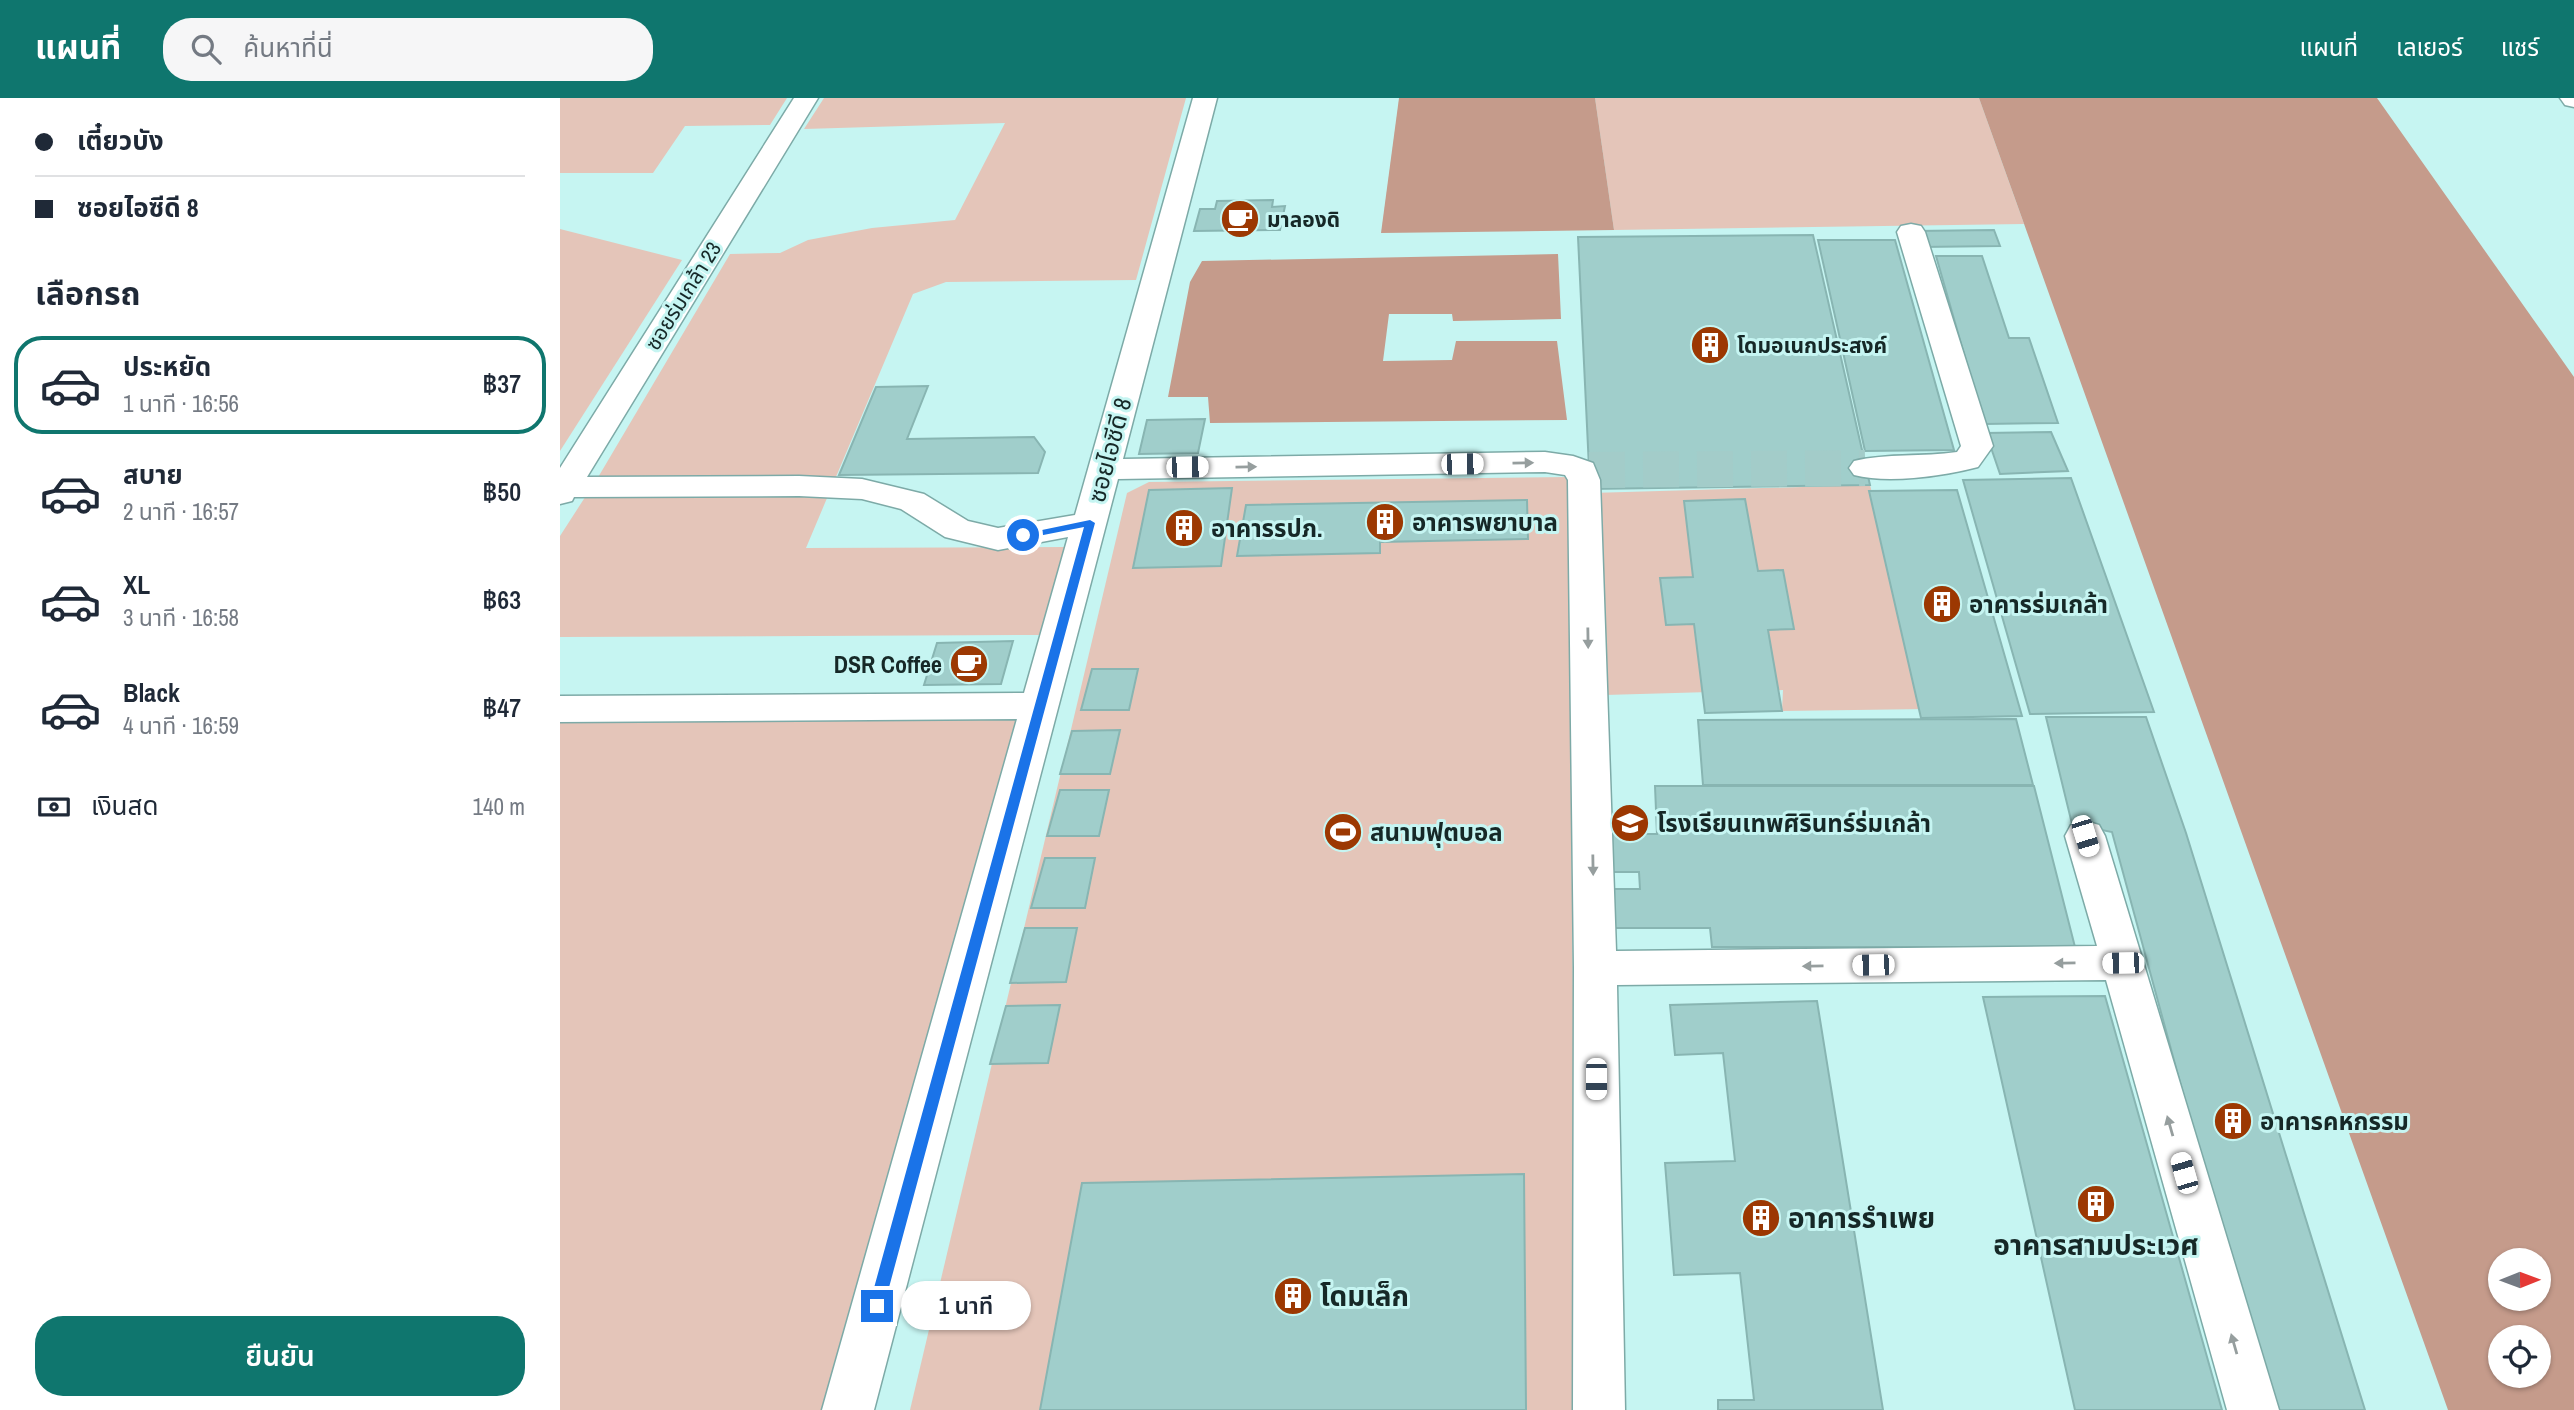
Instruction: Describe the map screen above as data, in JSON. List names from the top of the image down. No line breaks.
{"streets":{"street":["ซอยร่มเกล้า 23","ซอยไอซีดี 8"]},"places":{"cafe":["มาลองดิ","DSR Coffee"],"building":["โดมอเนกประสงค์","อาคารพยาบาล","อาคารรปภ.","อาคารร่มเกล้า","อาคารคหกรรม","อาคารสามประเวศ","อาคารรำเพย","โดมเล็ก"],"school or university":["โรงเรียนเทพศิรินทร์ร่มเกล้า"],"sports":["สนามฟุตบอล"]},"north":"right","page":{"header":"แผนที่","search":"ค้นหาที่นี่","nav":["แผนที่","เลเยอร์","แชร์"],"banner":["เตี๋ยวบัง","ซอยไอซีดี 8"],"heading":"เลือกรถ","list":[{"name":"ประหยัด","note":"1 นาที · 16:56","value":"฿37"},{"name":"สบาย","note":"2 นาที · 16:57","value":"฿50"},{"name":"XL","note":"3 นาที · 16:58","value":"฿63"},{"name":"Black","note":"4 นาที · 16:59","value":"฿47"}],"pay":["เงินสด","140 m"],"bubble":"1 นาที","buttons":"ยืนยัน"}}
